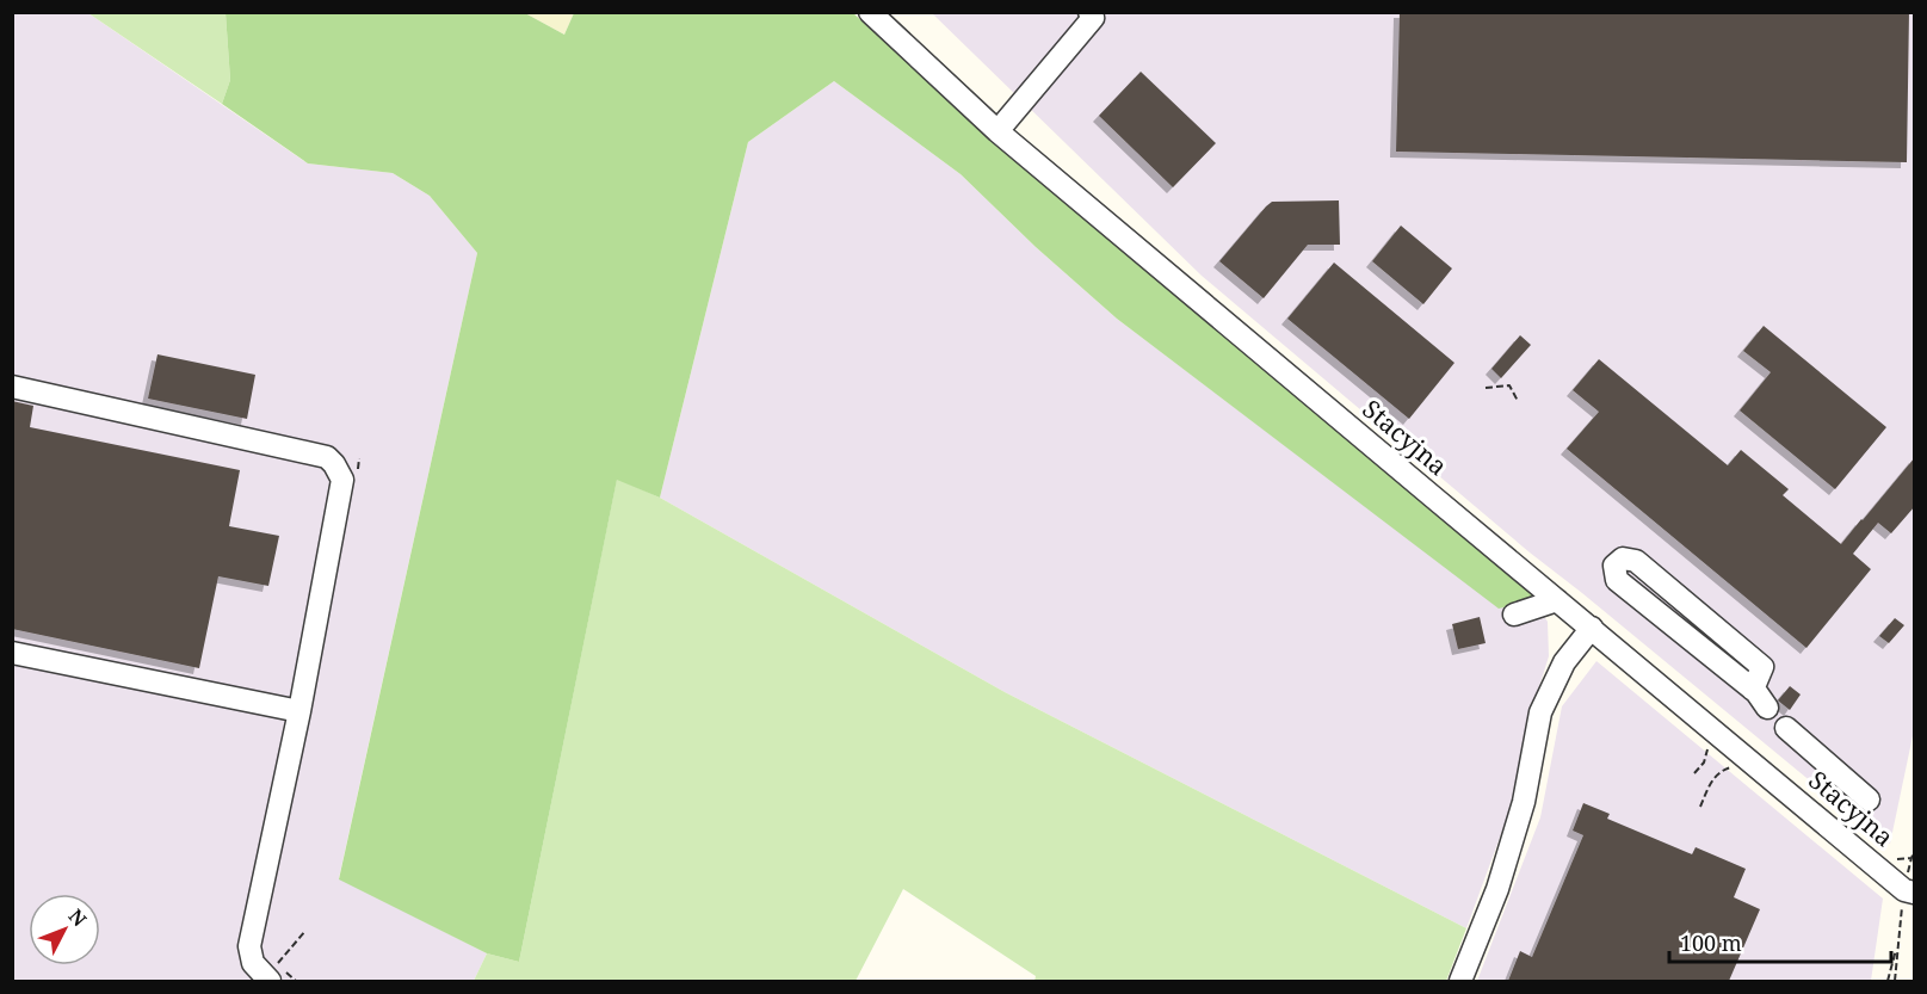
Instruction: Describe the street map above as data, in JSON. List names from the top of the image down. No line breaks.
{"streets":{"street":["Stacyjna"]},"scale_bar":"100 m","north":"top right"}
